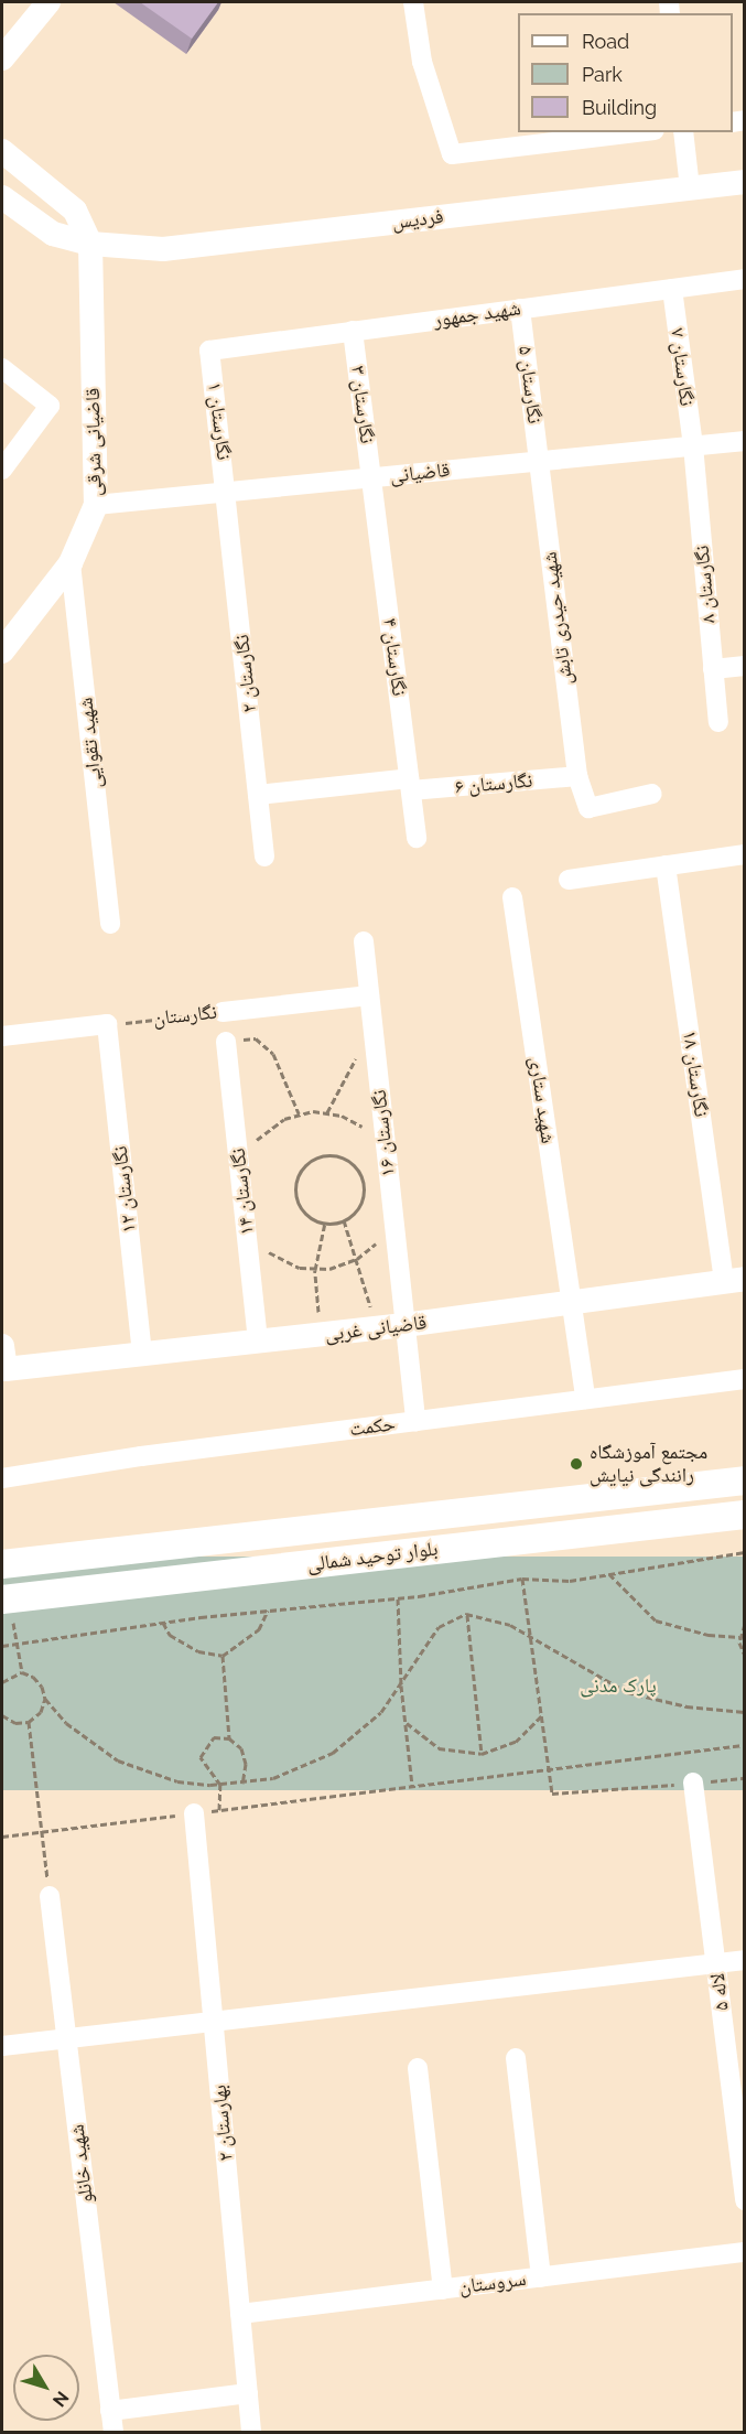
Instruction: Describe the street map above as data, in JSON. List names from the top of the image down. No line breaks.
{"streets":{"main road":["بلوار توحید شمالی"],"street":["فردیس","شهید جمهور","نگارستان ۷","نگارستان ۵","نگارستان ۳","نگارستان ۱","قاضیانی شرقی","قاضیانی","نگارستان ۸","شهید حیدری تابش","نگارستان ۴","نگارستان ۲","شهید تقوایی","نگارستان ۶","نگارستان","نگارستان ۱۸","شهید ستاری","نگارستان ۱۶","نگارستان ۱۲","نگارستان ۱۴","قاضیانی غربی","حکمت","لاله ۵","بهارستان ۲","شهید خانلو","سروستان"]},"crossings":[["فردیس","قاضیانی شرقی"],["شهید جمهور","نگارستان ۷"],["شهید جمهور","نگارستان ۵"],["شهید جمهور","نگارستان ۳"],["شهید جمهور","نگارستان ۱"],["نگارستان ۷","قاضیانی"],["نگارستان ۷","نگارستان ۸"],["نگارستان ۵","قاضیانی"],["نگارستان ۵","شهید حیدری تابش"],["نگارستان ۳","قاضیانی"],["نگارستان ۳","نگارستان ۴"],["نگارستان ۱","قاضیانی"],["نگارستان ۱","نگارستان ۲"],["قاضیانی شرقی","قاضیانی"],["قاضیانی شرقی","شهید تقوایی"],["قاضیانی","نگارستان ۸"],["قاضیانی","شهید حیدری تابش"],["قاضیانی","نگارستان ۴"],["قاضیانی","نگارستان ۲"],["شهید حیدری تابش","نگارستان ۶"],["نگارستان ۴","نگارستان ۶"],["نگارستان ۲","نگارستان ۶"],["نگارستان","نگارستان ۱۶"],["نگارستان","نگارستان ۱۲"],["نگارستان ۱۸","قاضیانی غربی"],["شهید ستاری","قاضیانی غربی"],["شهید ستاری","حکمت"],["نگارستان ۱۶","قاضیانی غربی"],["نگارستان ۱۶","حکمت"],["نگارستان ۱۲","قاضیانی غربی"],["نگارستان ۱۴","قاضیانی غربی"],["بهارستان ۲","سروستان"]],"parks":["پارک مدنی"],"places":["مجتمع آموزشگاه رانندگی نیایش"],"legend":["Road","Park","Building"],"north":"bottom right"}
